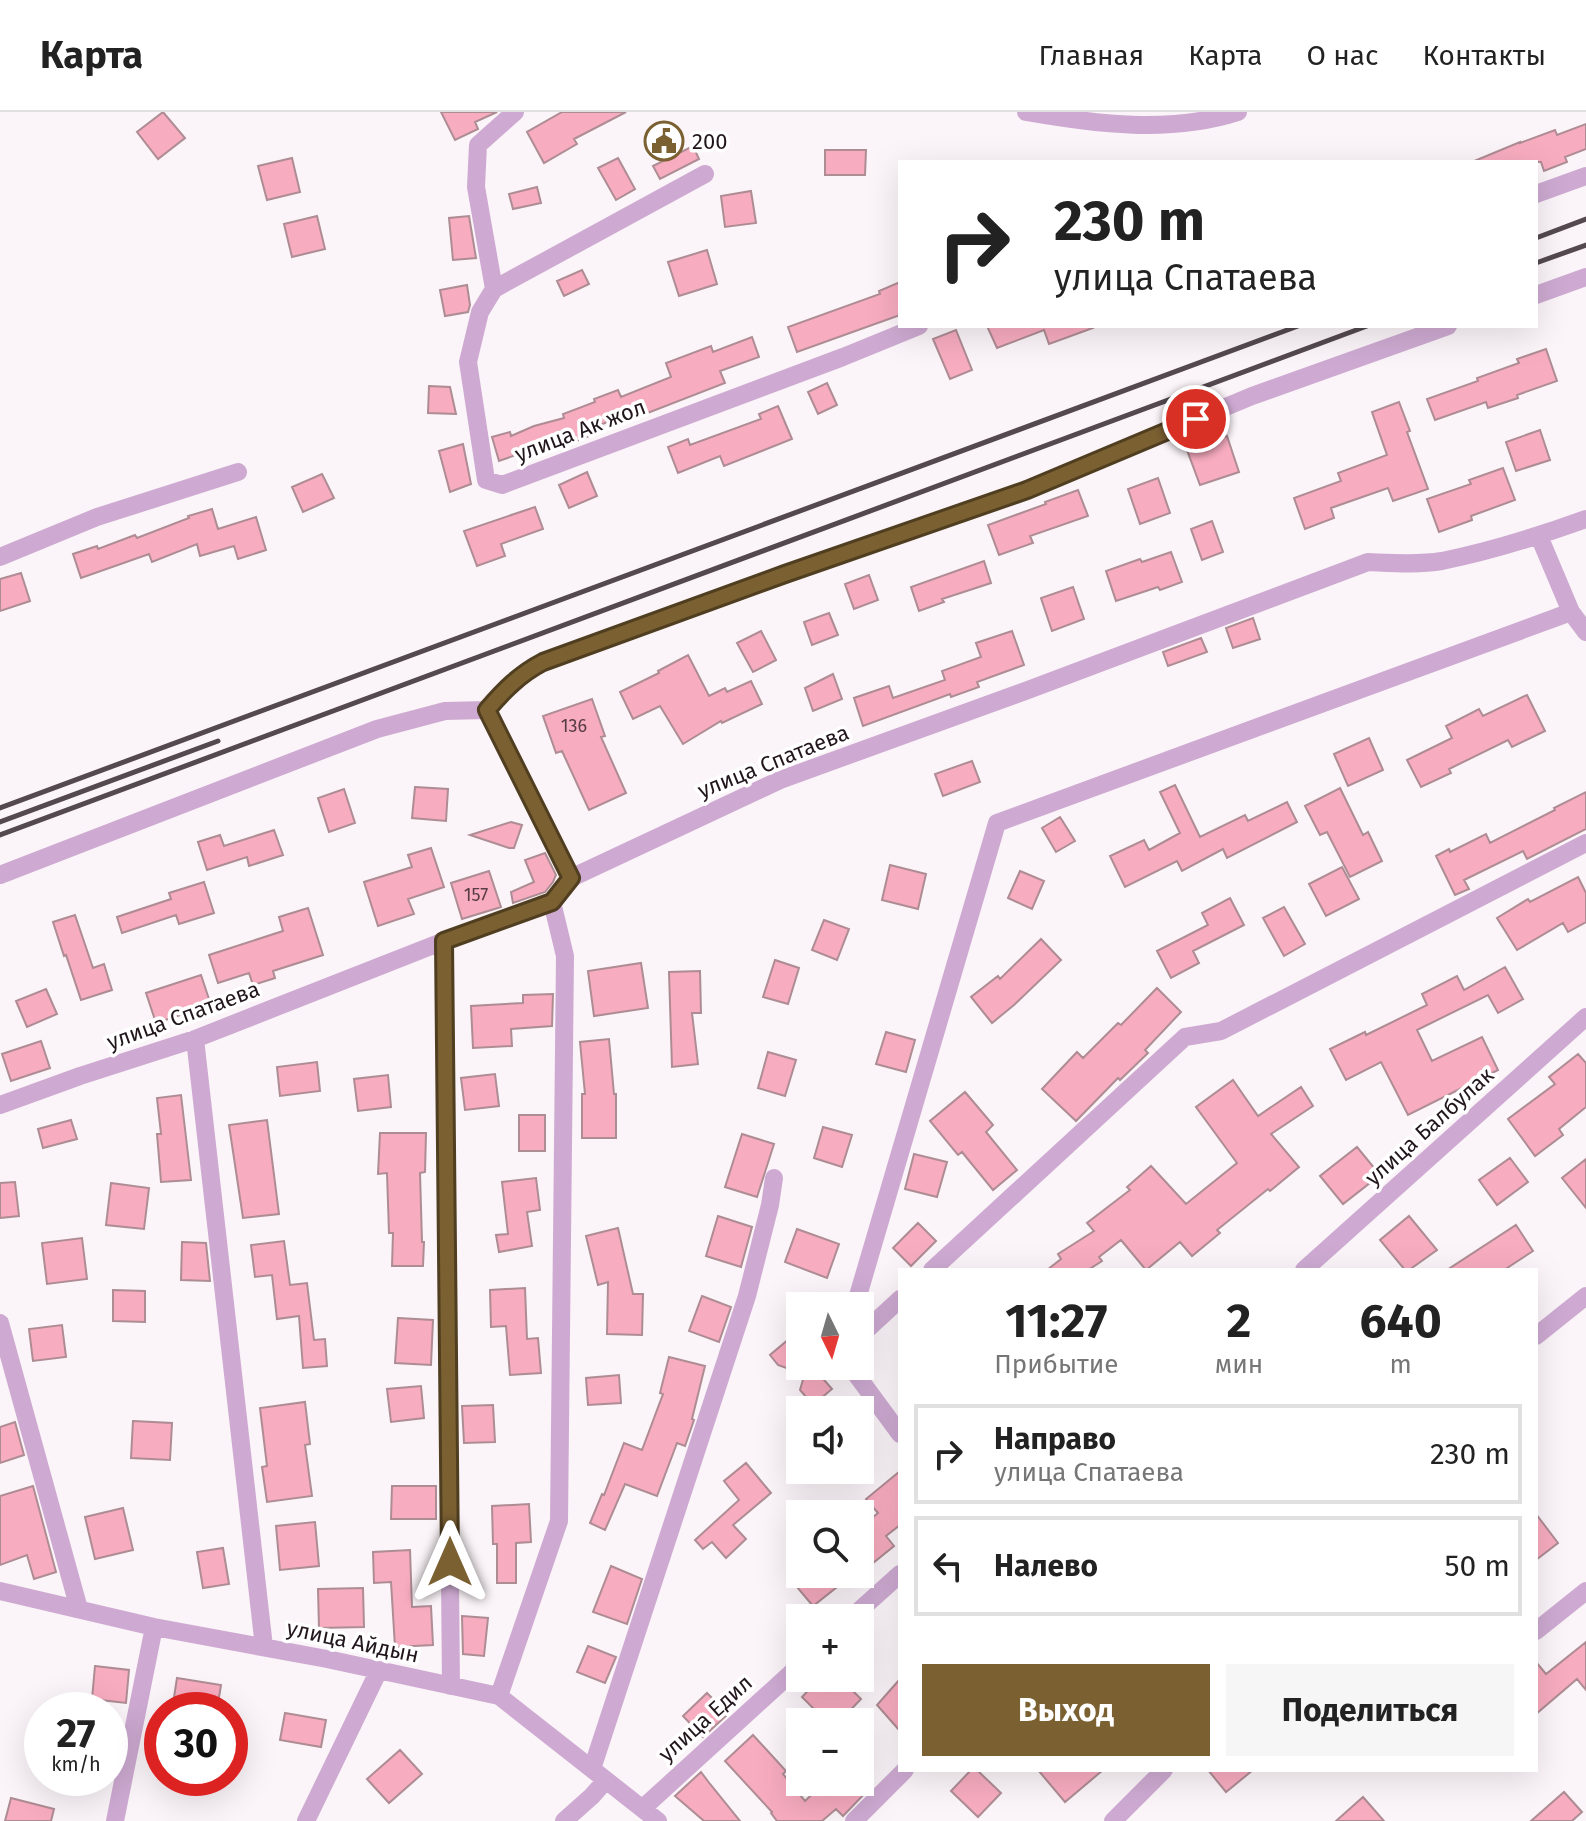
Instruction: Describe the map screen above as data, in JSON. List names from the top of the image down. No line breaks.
{"streets":{"street":["улица Ак жол","улица Спатаева","улица Балбулак","улица Айдын","улица Едил"]},"crossings":[["улица Айдын","улица Едил"]],"places":{"public building":["200"]},"house_numbers":["136","157"],"north":"bottom","page":{"header":"Карта","nav":["Главная","Карта","О нас","Контакты"],"turn":["230 m","улица Спатаева"],"eta":["11:27","Прибытие","2","мин","640","m"],"map_buttons":["+","−"],"list":[{"name":"Направо","note":"улица Спатаева","value":"230 m"},{"name":"Налево","value":"50 m"}],"buttons":["Выход","Поделиться"],"speed":"27 km/h","limit":"30"}}
